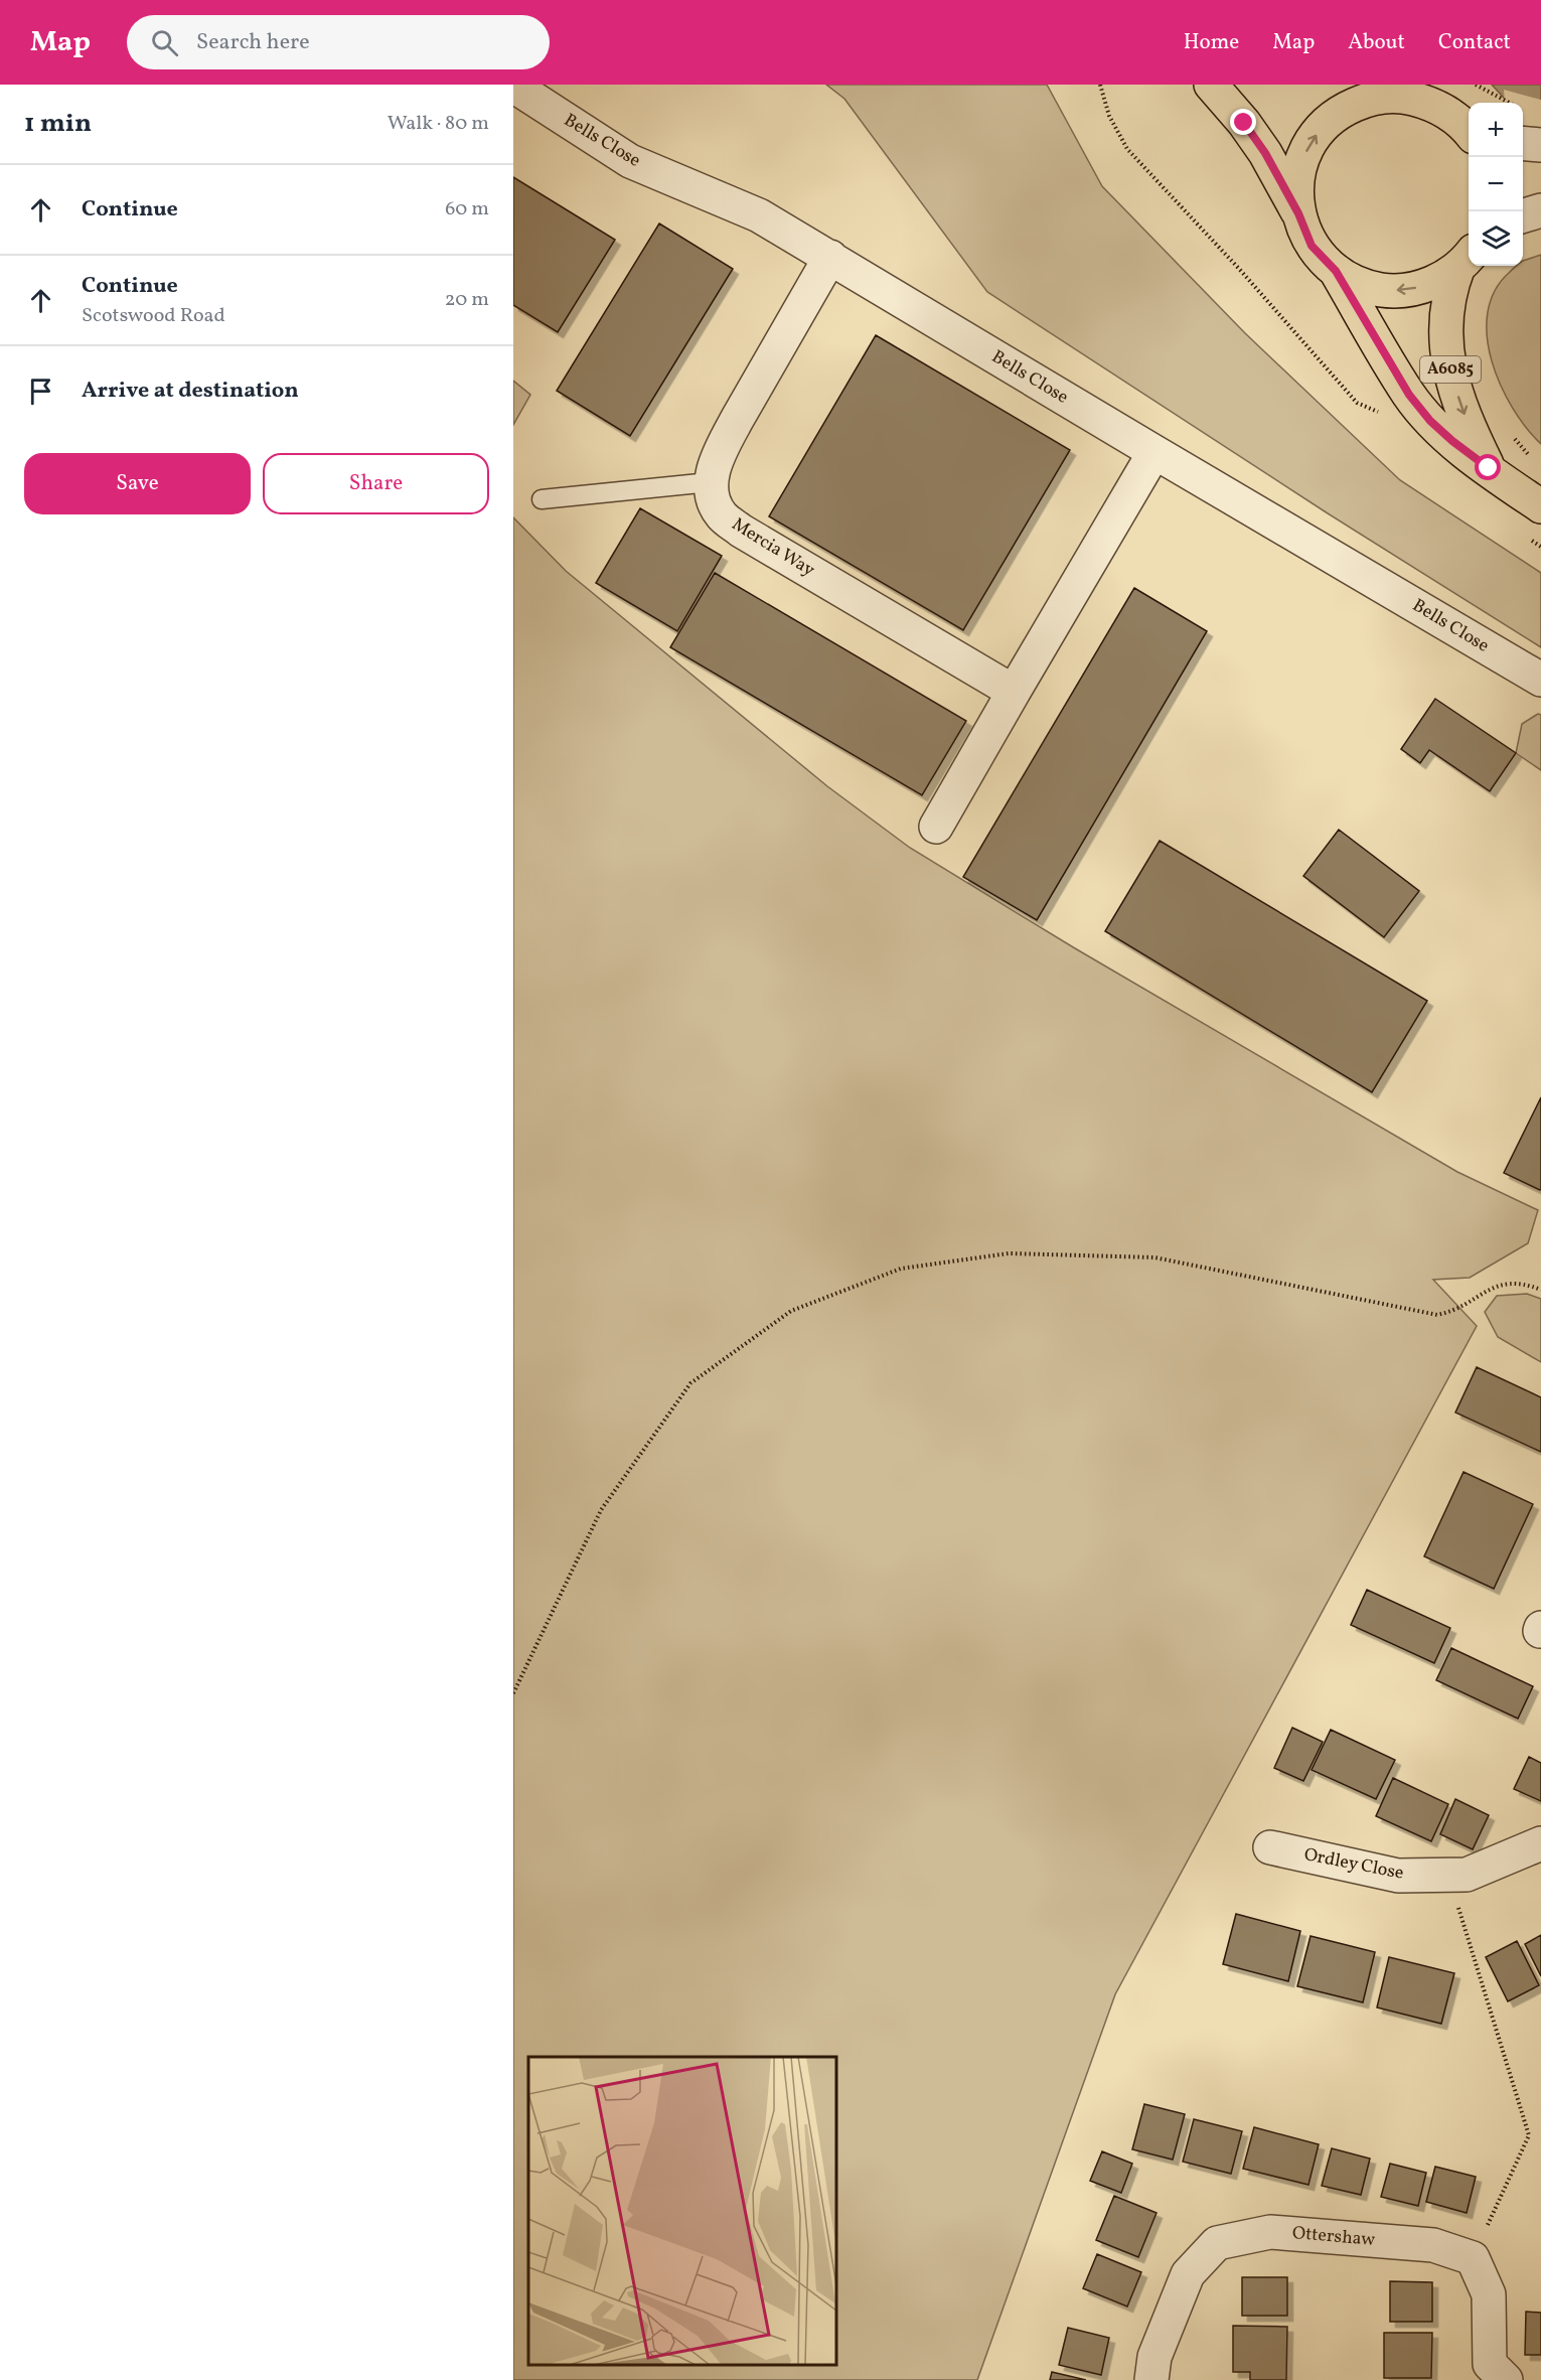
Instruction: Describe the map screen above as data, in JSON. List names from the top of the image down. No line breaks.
{"streets":{"main road":["A6085"],"street":["Bells Close","Mercia Way","Ordley Close","Ottershaw"]},"page":{"header":"Map","search":"Search here","nav":["Home","Map","About","Contact"],"heading":["1 min","Walk · 80 m"],"map_buttons":["+","−"],"list":[["Continue","60 m"],["Continue","Scotswood Road","20 m"],"Arrive at destination"],"buttons":["Save","Share"]}}
